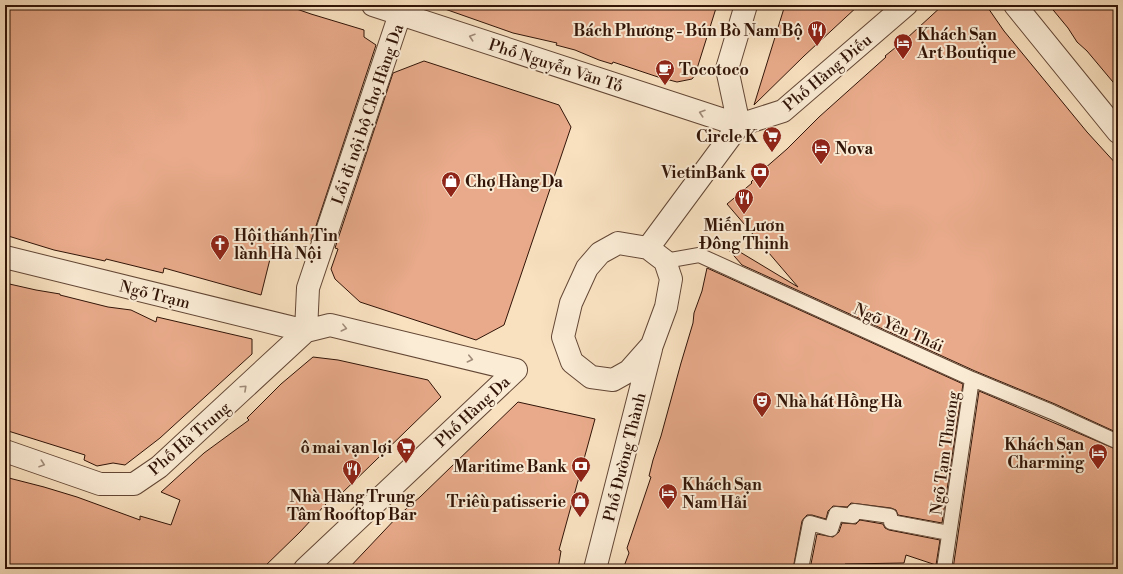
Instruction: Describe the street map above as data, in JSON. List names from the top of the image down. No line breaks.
{"streets":{"street":["Phố Nguyễn Văn Tố","Phố Hàng Điếu","Lối đi nội bộ Chợ Hàng Da","Ngõ Trạm","Phố Hàng Da","Phố Hà Trung","Phố Đường Thành"],"lane":["Ngõ Yên Thái","Ngõ Tạm Thương"]},"crossings":[["Phố Nguyễn Văn Tố","Phố Hàng Điếu"],["Phố Nguyễn Văn Tố","Lối đi nội bộ Chợ Hàng Da"],["Lối đi nội bộ Chợ Hàng Da","Ngõ Trạm"],["Lối đi nội bộ Chợ Hàng Da","Phố Hàng Da"],["Lối đi nội bộ Chợ Hàng Da","Phố Hà Trung"],["Ngõ Trạm","Phố Hàng Da"],["Ngõ Trạm","Phố Hà Trung"],["Ngõ Yên Thái","Ngõ Tạm Thương"],["Ngõ Yên Thái","Phố Đường Thành"],["Phố Hàng Da","Phố Hà Trung"]],"one_way":["Phố Nguyễn Văn Tố","Phố Hà Trung"],"places":{"restaurant":["Bách Phương - Bún Bò Nam Bộ","Miến Lươn Đông Thịnh","Nhà Hàng Trung Tâm Rooftop Bar"],"hotel":["Khách Sạn Art Boutique","Nova","Khách Sạn Charming","Khách Sạn Nam Hải"],"cafe":["Tocotoco"],"supermarket":["Circle K","ô mai vạn lợi"],"bank":["VietinBank","Maritime Bank"],"shop":["Chợ Hàng Da","Triêù patisserie"],"church":["Hội thánh Tin lành Hà Nội"],"theatre":["Nhà hát Hồng Hà"]}}
